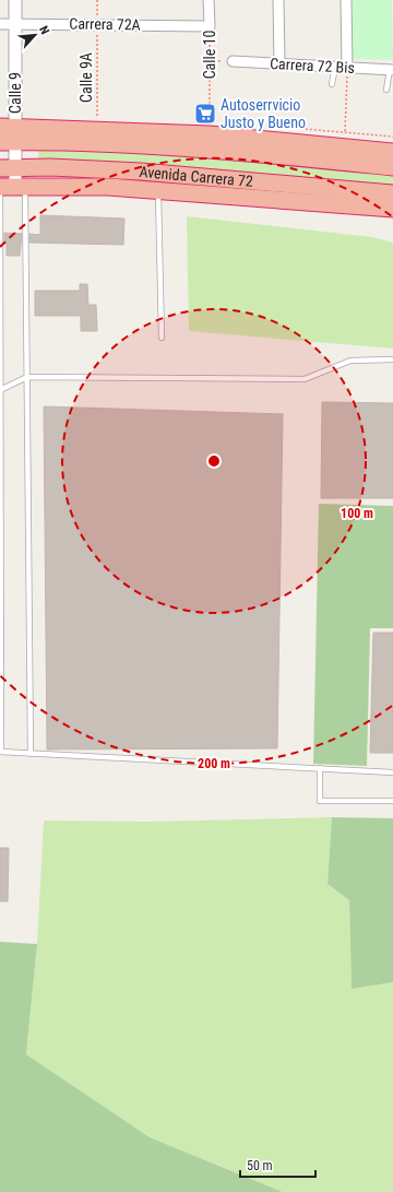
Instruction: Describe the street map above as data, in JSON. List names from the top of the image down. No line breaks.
{"streets":{"highway":["Avenida Carrera 72"],"street":["Carrera 72A","Calle 10","Carrera 72 Bis","Calle 9"],"path":["Calle 9A"]},"crossings":[["Carrera 72A","Calle 10"],["Carrera 72A","Calle 9A"],["Carrera 72A","Calle 9"],["Calle 9","Avenida Carrera 72"]],"places":{"supermarket":["Autoserrvicio Justo y Bueno"]},"scale_bar":"50 m","north":"top right","rings":["100 m","200 m"]}
